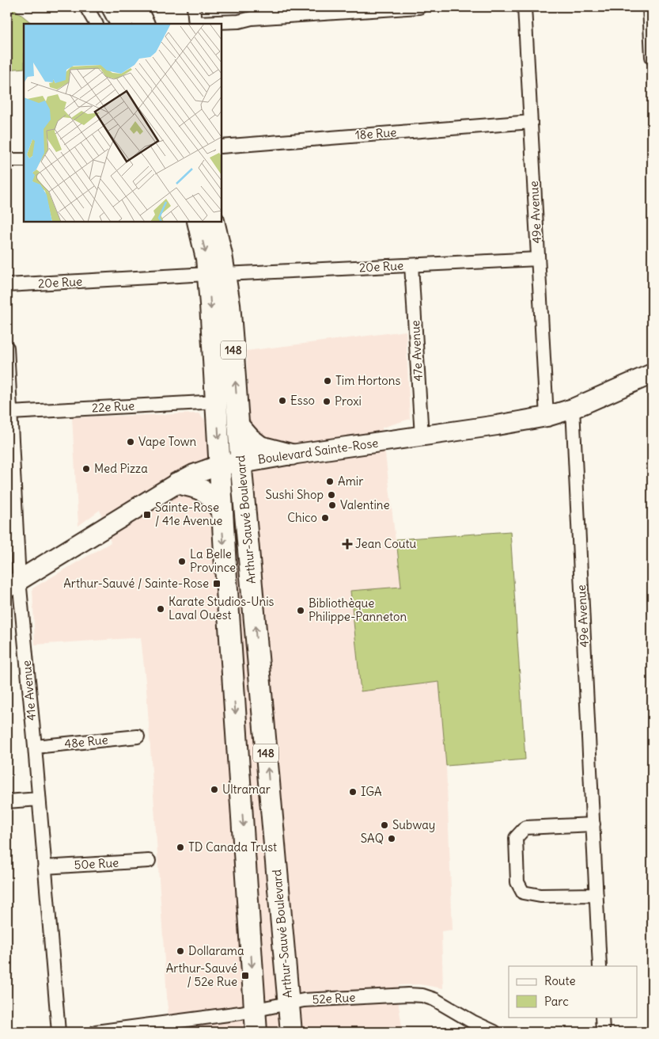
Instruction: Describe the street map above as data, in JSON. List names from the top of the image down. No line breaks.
{"streets":{"main road":["148","Arthur-Sauvé Boulevard"],"street":["18e Rue","49e Avenue","20e Rue","47e Avenue","22e Rue","Boulevard Sainte-Rose","41e Avenue","48e Rue","50e Rue","52e Rue"]},"crossings":[["18e Rue","49e Avenue"],["49e Avenue","20e Rue"],["49e Avenue","Boulevard Sainte-Rose"],["20e Rue","47e Avenue"],["20e Rue","Arthur-Sauvé Boulevard"],["47e Avenue","Boulevard Sainte-Rose"],["22e Rue","Arthur-Sauvé Boulevard"],["22e Rue","41e Avenue"],["Boulevard Sainte-Rose","Arthur-Sauvé Boulevard"],["Boulevard Sainte-Rose","41e Avenue"],["Arthur-Sauvé Boulevard","52e Rue"],["41e Avenue","48e Rue"],["41e Avenue","50e Rue"]],"places":{"other":["Tim Hortons","Esso","Proxi","Vape Town","Med Pizza","Amir","Sushi Shop","Valentine","Chico","La Belle Province","Karate Studios-Unis Laval Ouest","Bibliothèque Philippe-Panneton","Ultramar","IGA","Subway","SAQ","TD Canada Trust","Dollarama"],"transit":["Sainte-Rose / 41e Avenue","Arthur-Sauvé / Sainte-Rose","Arthur-Sauvé / 52e Rue"],"health":["Jean Coutu"]},"legend":["Route","Parc"]}
